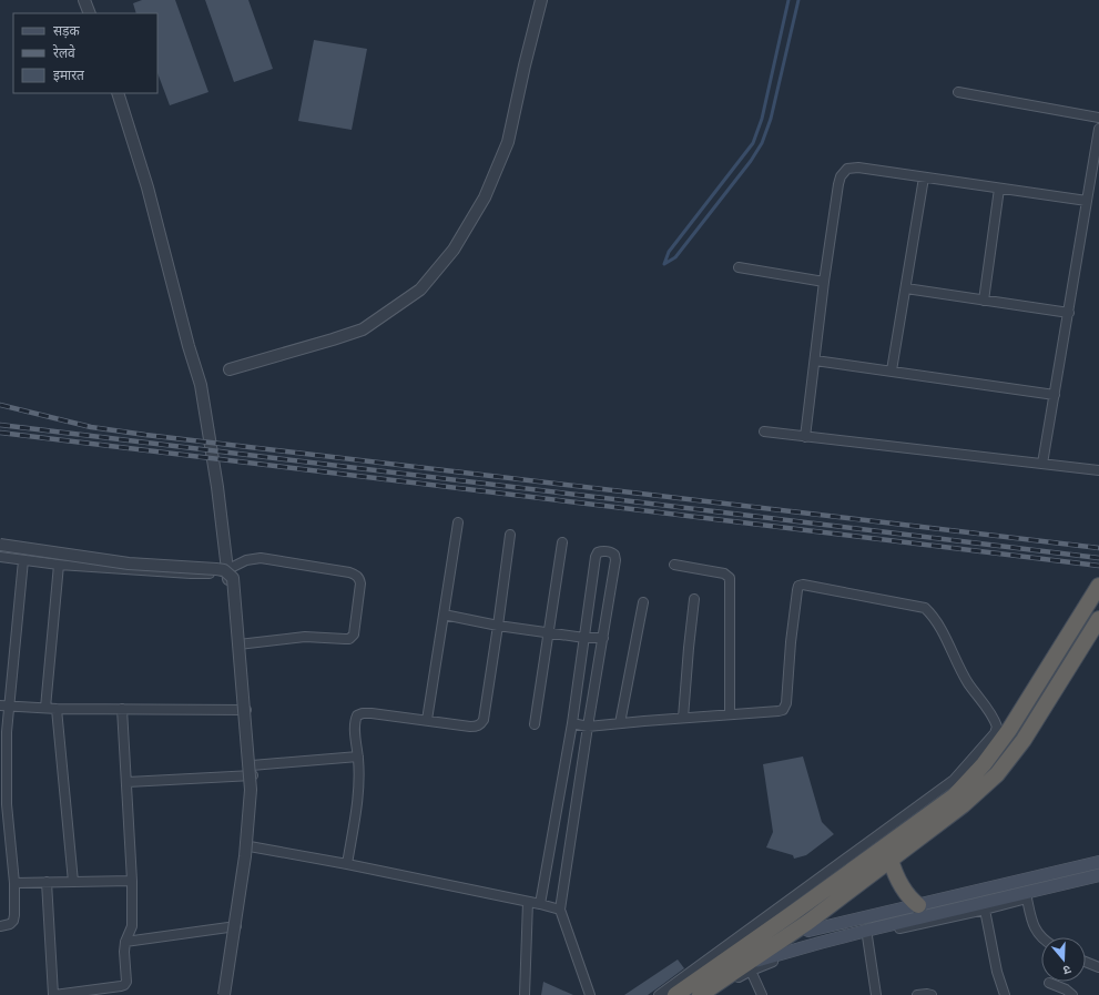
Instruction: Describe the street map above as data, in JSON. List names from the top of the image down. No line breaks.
{"legend":["सड़क","रेलवे","इमारत"],"north":"bottom"}
